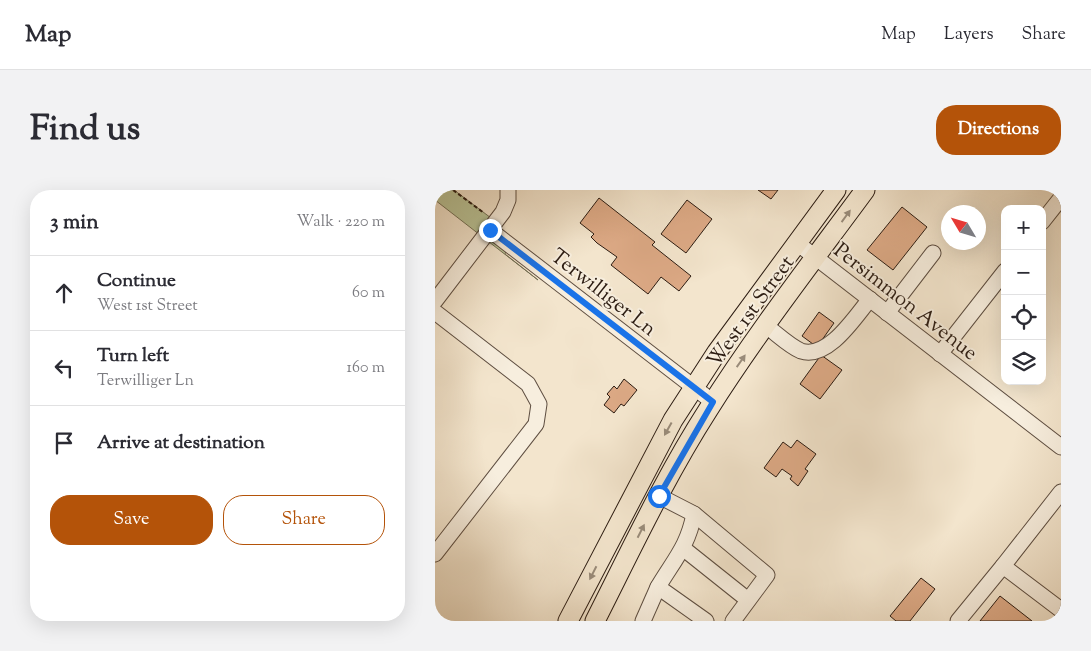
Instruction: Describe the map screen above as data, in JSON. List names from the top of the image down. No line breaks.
{"streets":{"main road":["West 1st Street"],"street":["Terwilliger Ln","Persimmon Avenue"]},"crossings":[["Terwilliger Ln","West 1st Street"],["Persimmon Avenue","West 1st Street"]],"north":"top left","page":{"header":"Map","nav":["Map","Layers","Share"],"title":"Find us","buttons":["Directions",["Save","Share"]],"heading":["3 min","Walk · 220 m"],"map_buttons":["+","−"],"list":[["Continue","West 1st Street","60 m"],["Turn left","Terwilliger Ln","160 m"],"Arrive at destination"]}}
